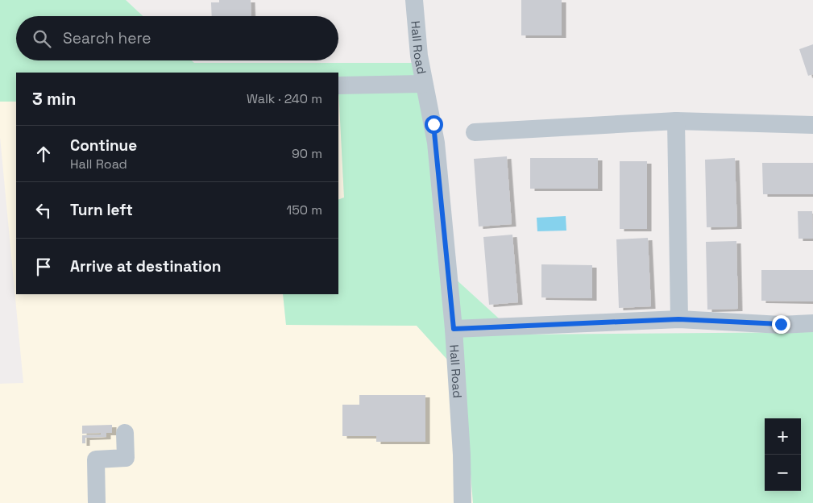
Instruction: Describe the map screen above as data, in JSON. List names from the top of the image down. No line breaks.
{"streets":{"street":["Hall Road"]},"page":{"search":"Search here","heading":["3 min","Walk · 240 m"],"list":[["Continue","Hall Road","90 m"],["Turn left","150 m"],"Arrive at destination"],"map_buttons":["+","−"]}}
